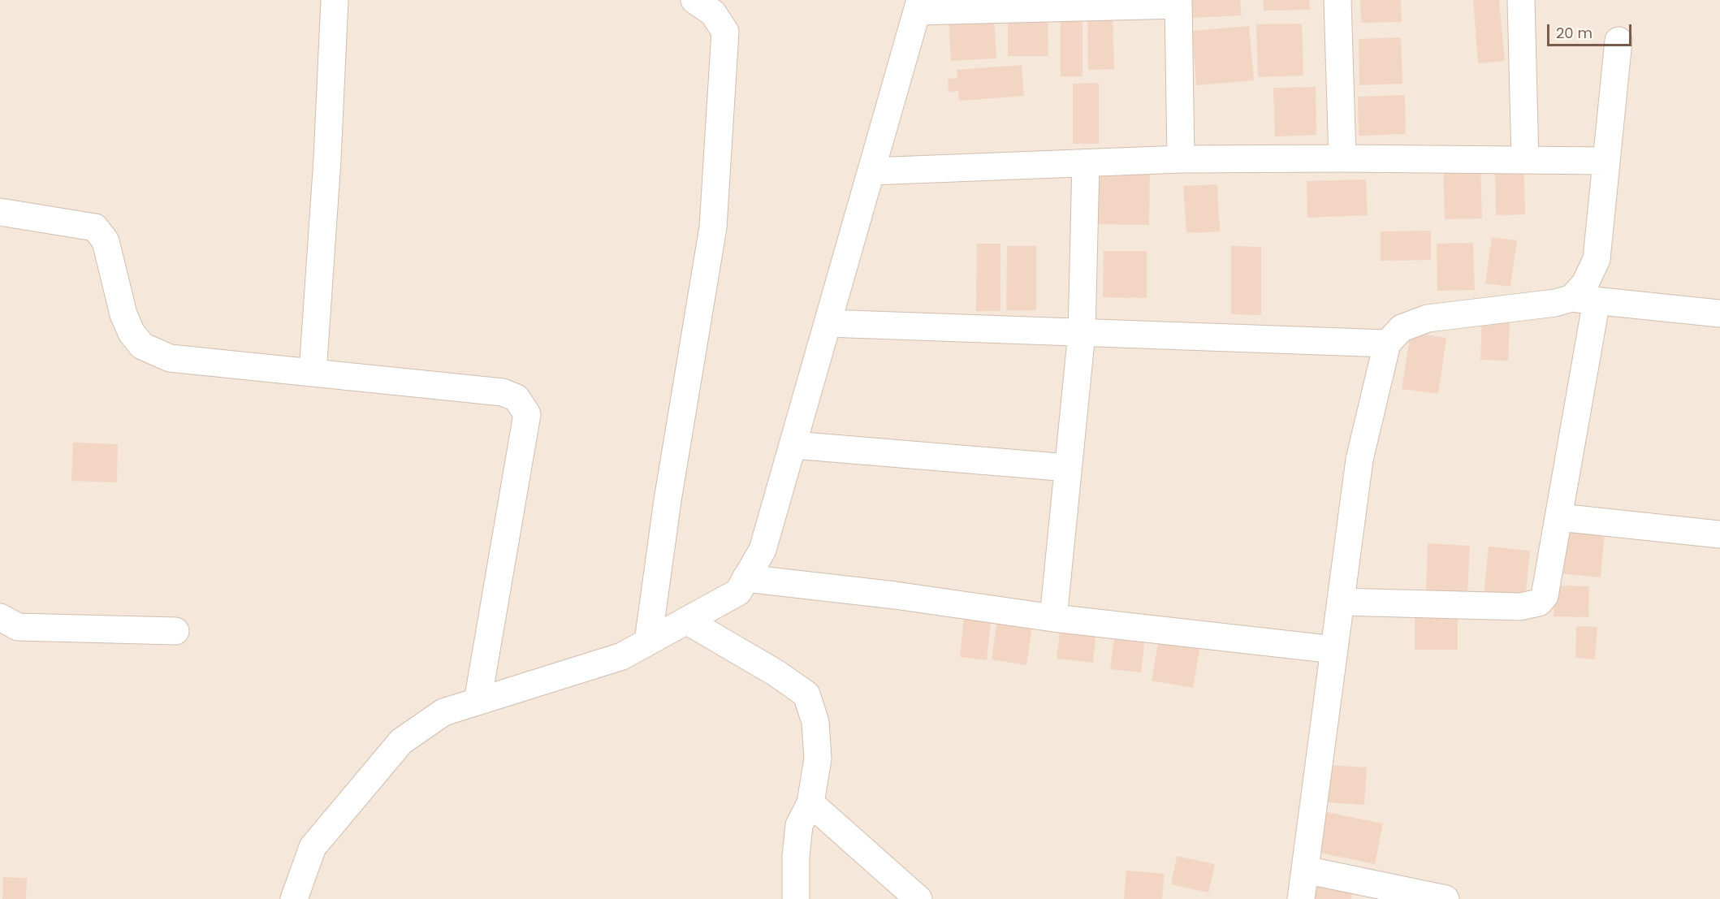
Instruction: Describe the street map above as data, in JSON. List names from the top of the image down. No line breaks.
{"scale_bar":"20 m"}
